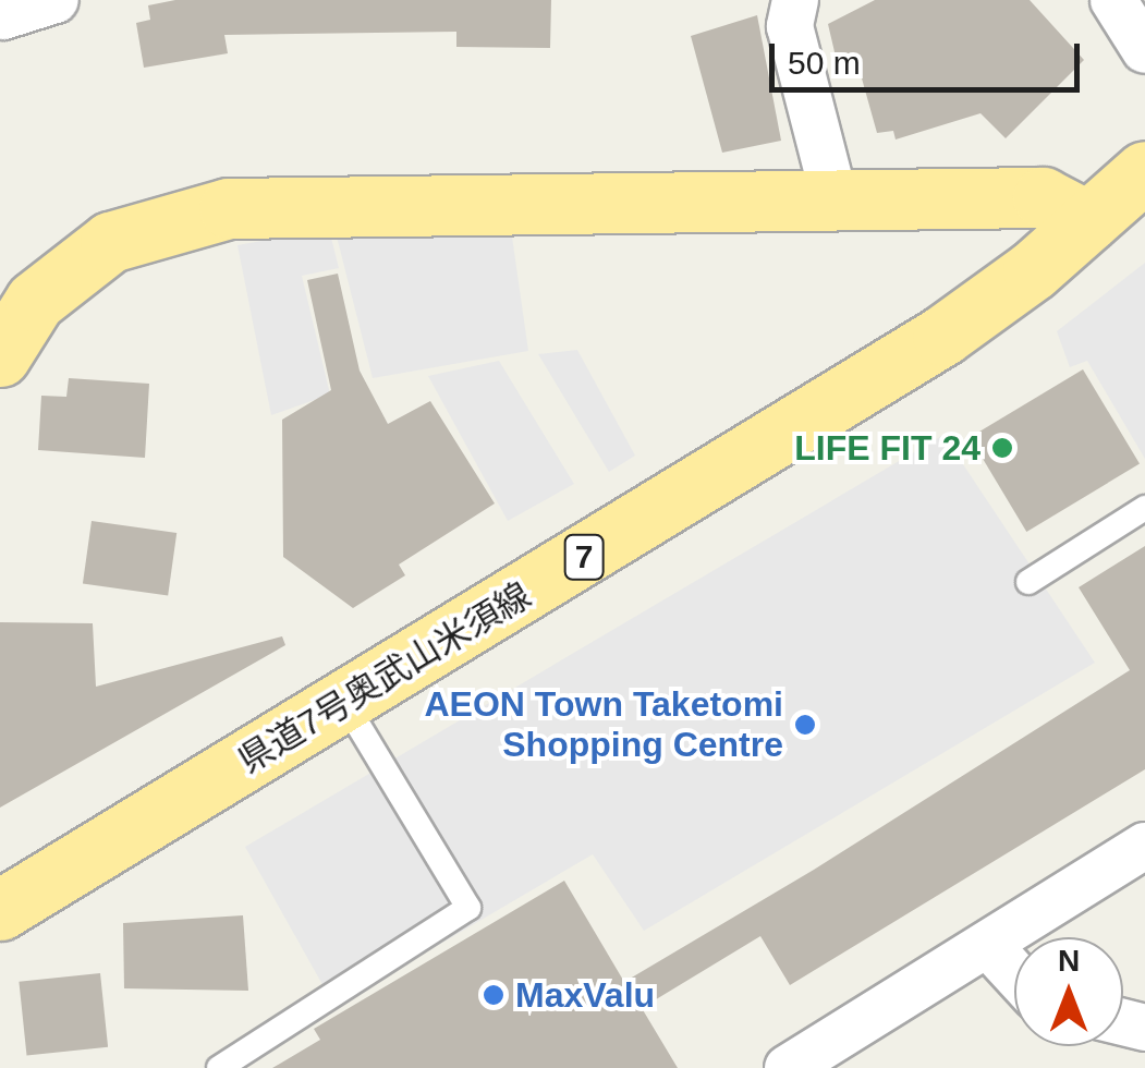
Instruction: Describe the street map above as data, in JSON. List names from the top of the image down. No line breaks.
{"streets":{"main road":["7","県道7号奥武山米須線"]},"places":["LIFE FIT 24","AEON Town Taketomi Shopping Centre","MaxValu"],"scale_bar":"50 m","north":"top"}
